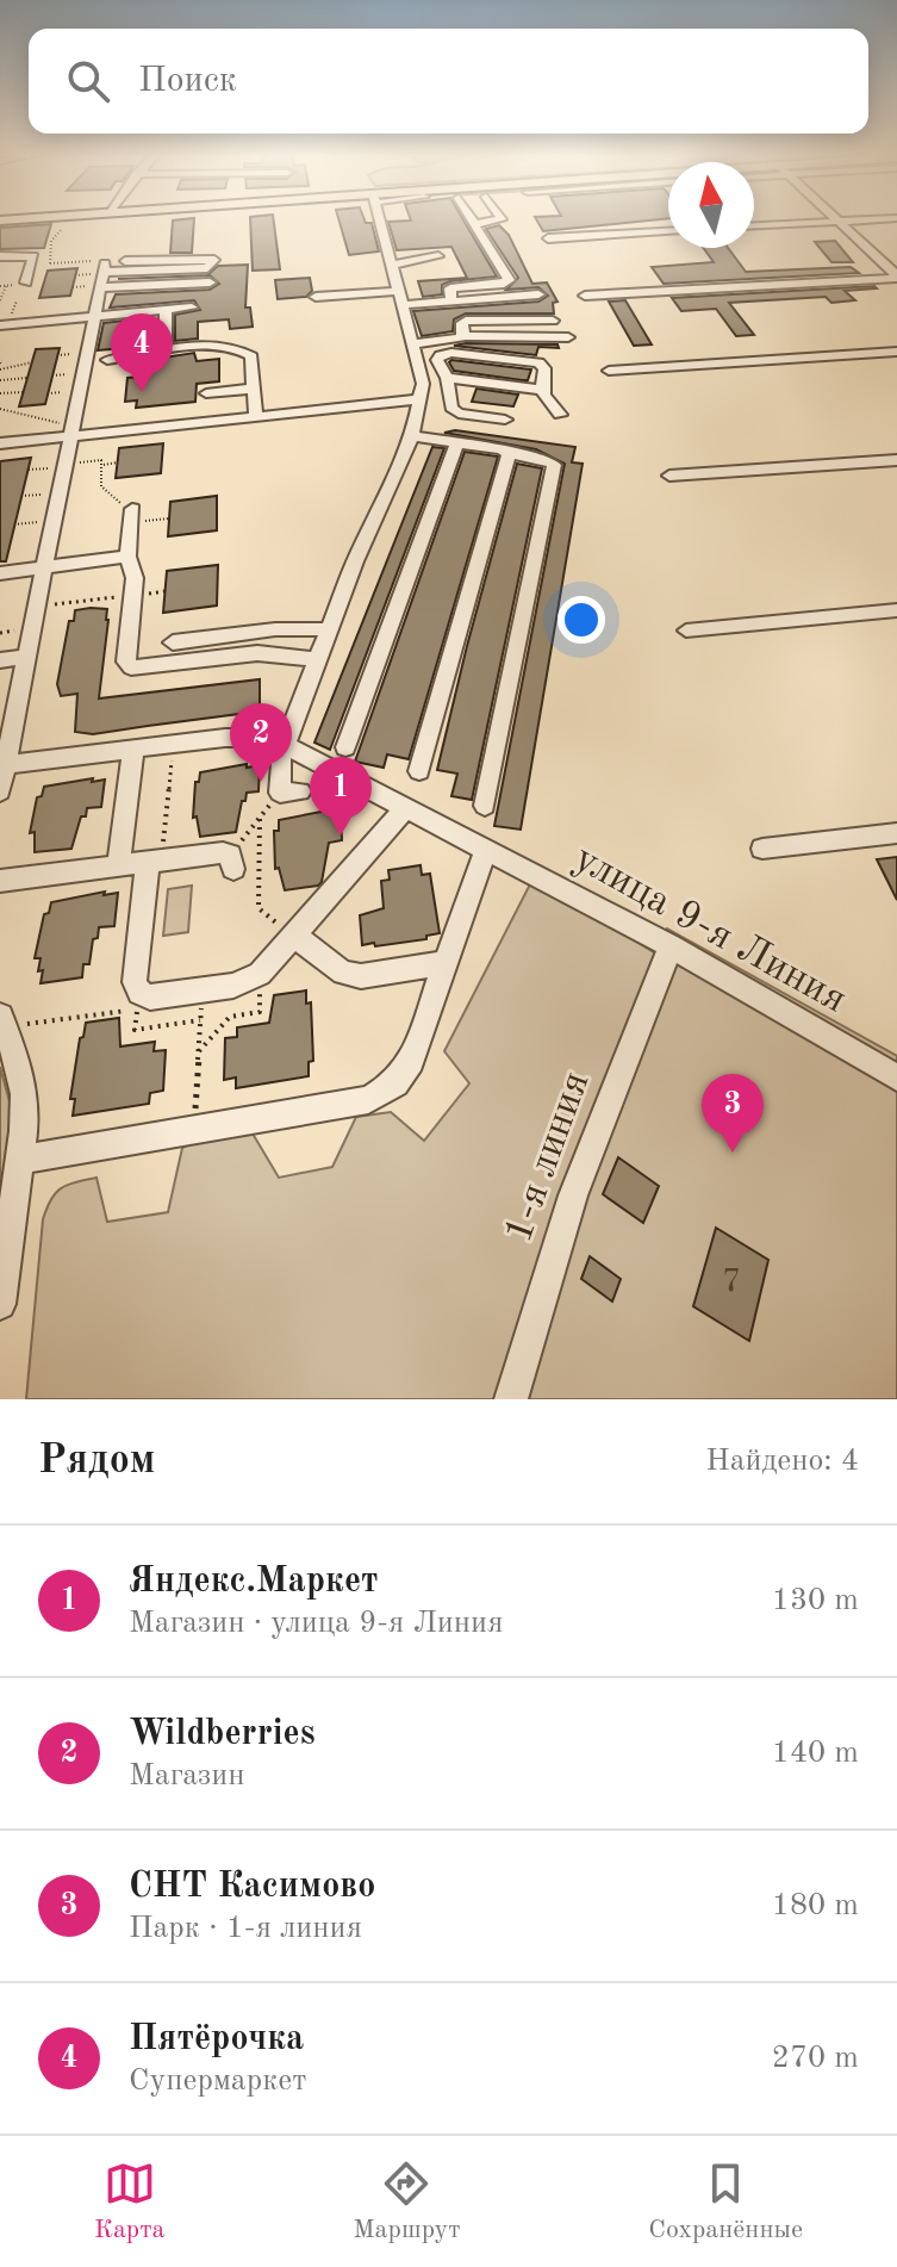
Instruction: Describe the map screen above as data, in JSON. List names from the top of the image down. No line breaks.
{"streets":{"street":["улица 9-я Линия","1-я линия"]},"crossings":[["улица 9-я Линия","1-я линия"]],"house_numbers":["7"],"north":"top","page":{"search":"Поиск","pins":["4","2","1","3"],"heading":["Рядом","Найдено: 4"],"list":[{"mark":"1","name":"Яндекс.Маркет","note":"Магазин · улица 9-я Линия","value":"130 m"},{"mark":"2","name":"Wildberries","note":"Магазин","value":"140 m"},{"mark":"3","name":"СНТ Касимово","note":"Парк · 1-я линия","value":"180 m"},{"mark":"4","name":"Пятёрочка","note":"Супермаркет","value":"270 m"}],"nav":["Карта","Маршрут","Сохранённые"]}}
